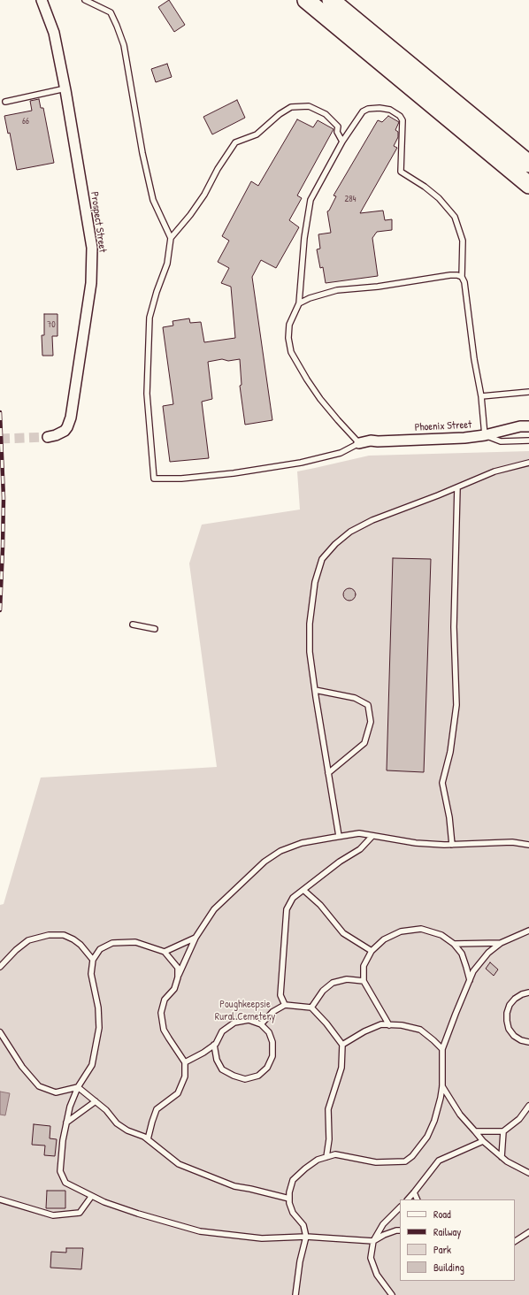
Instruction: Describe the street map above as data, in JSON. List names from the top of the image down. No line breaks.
{"streets":{"street":["Prospect Street","Phoenix Street"]},"parks":["Poughkeepsie Rural Cemetery"],"house_numbers":["66","284","70"],"legend":["Road","Railway","Park","Building"]}
